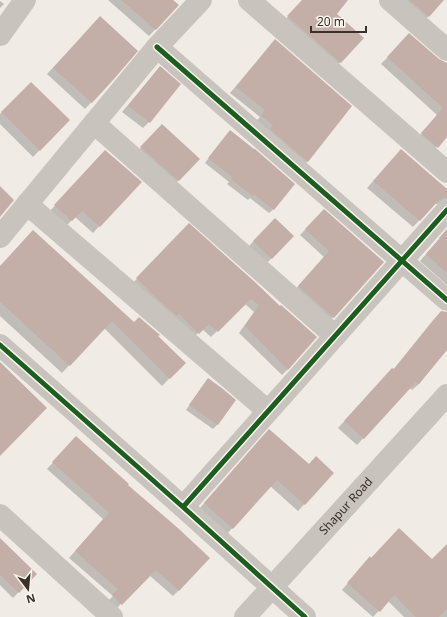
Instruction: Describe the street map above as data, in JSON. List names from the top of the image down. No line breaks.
{"streets":{"street":["Shapur Road"]},"scale_bar":"20 m","north":"bottom"}
